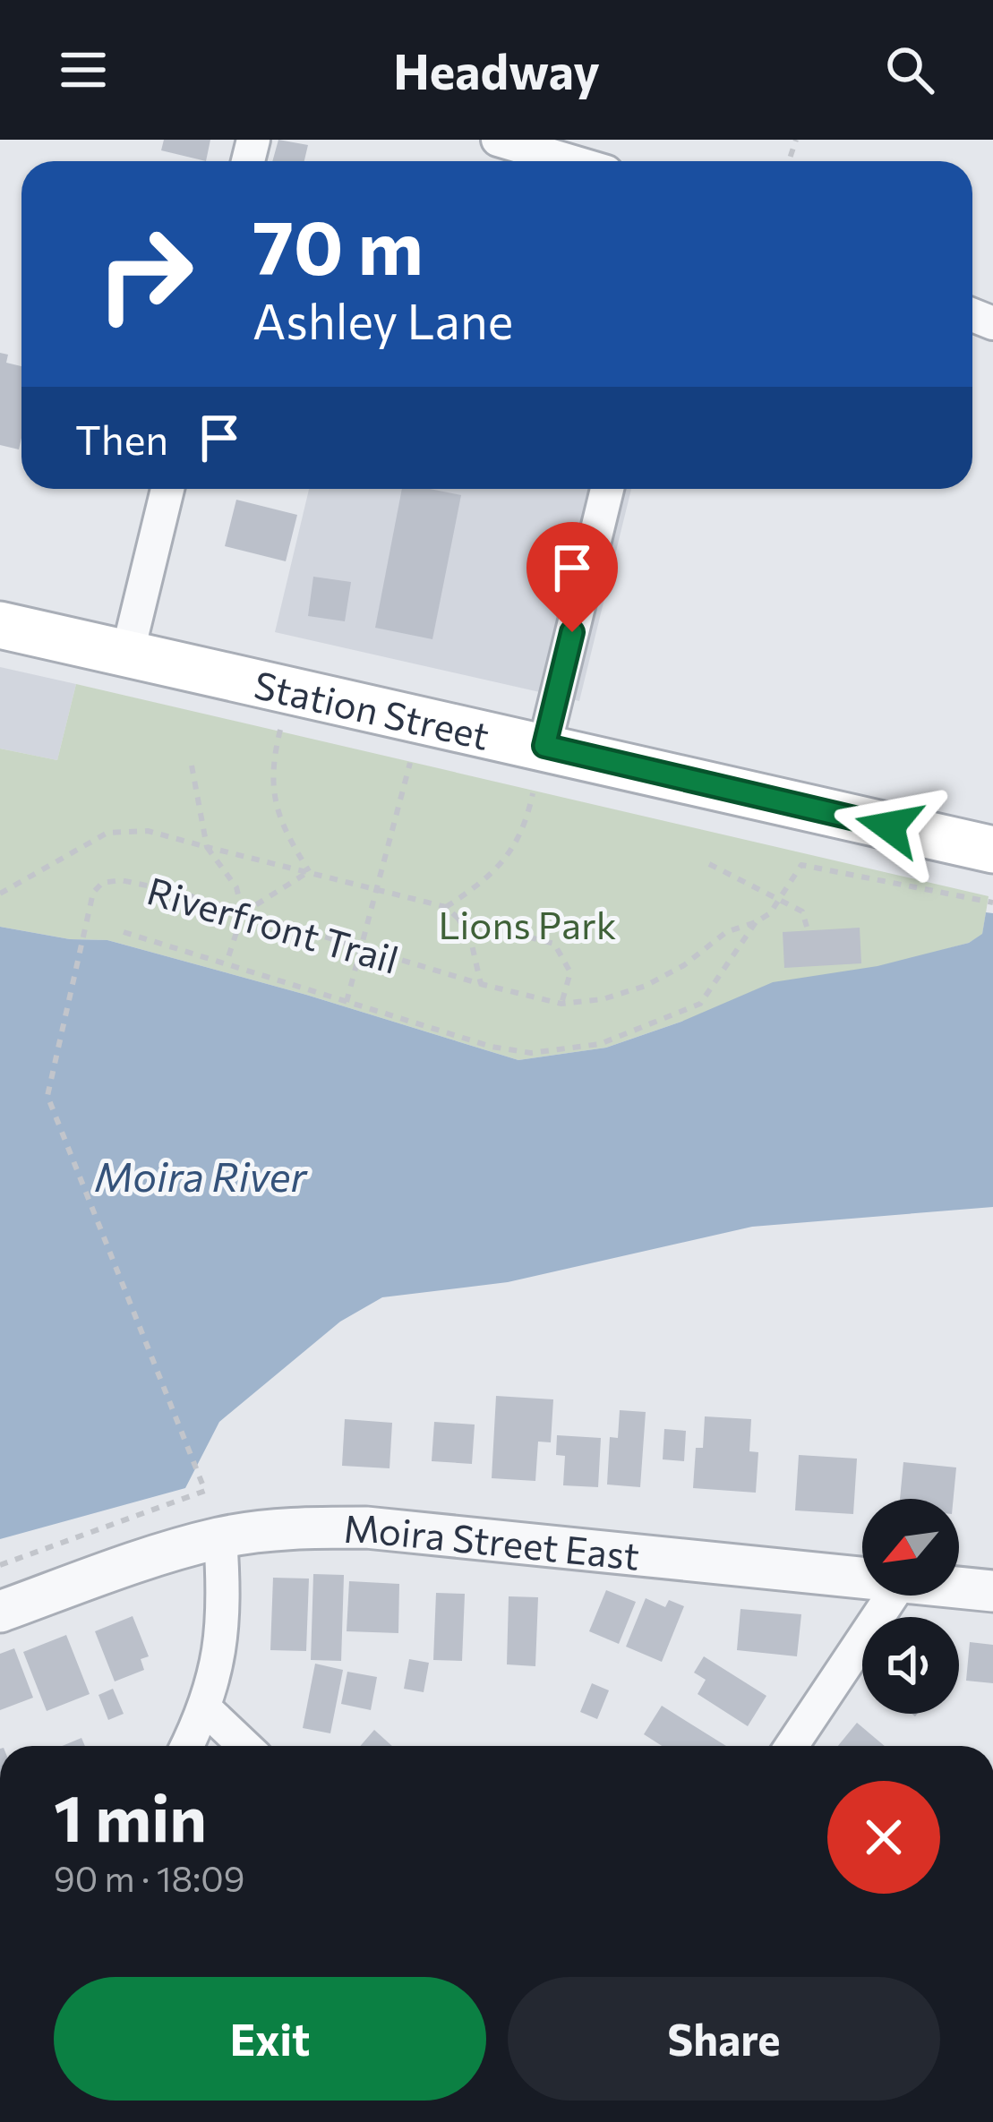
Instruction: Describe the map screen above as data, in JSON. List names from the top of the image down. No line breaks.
{"streets":{"main road":["Station Street"],"street":["Moira Street East"],"path":["Riverfront Trail"]},"water":["Moira River"],"parks":["Lions Park"],"north":"bottom left","page":{"header":"Headway","turn":["70 m","Ashley Lane"],"then":"Then","heading":["1 min","90 m · 18:09"],"buttons":["Exit","Share"]}}
